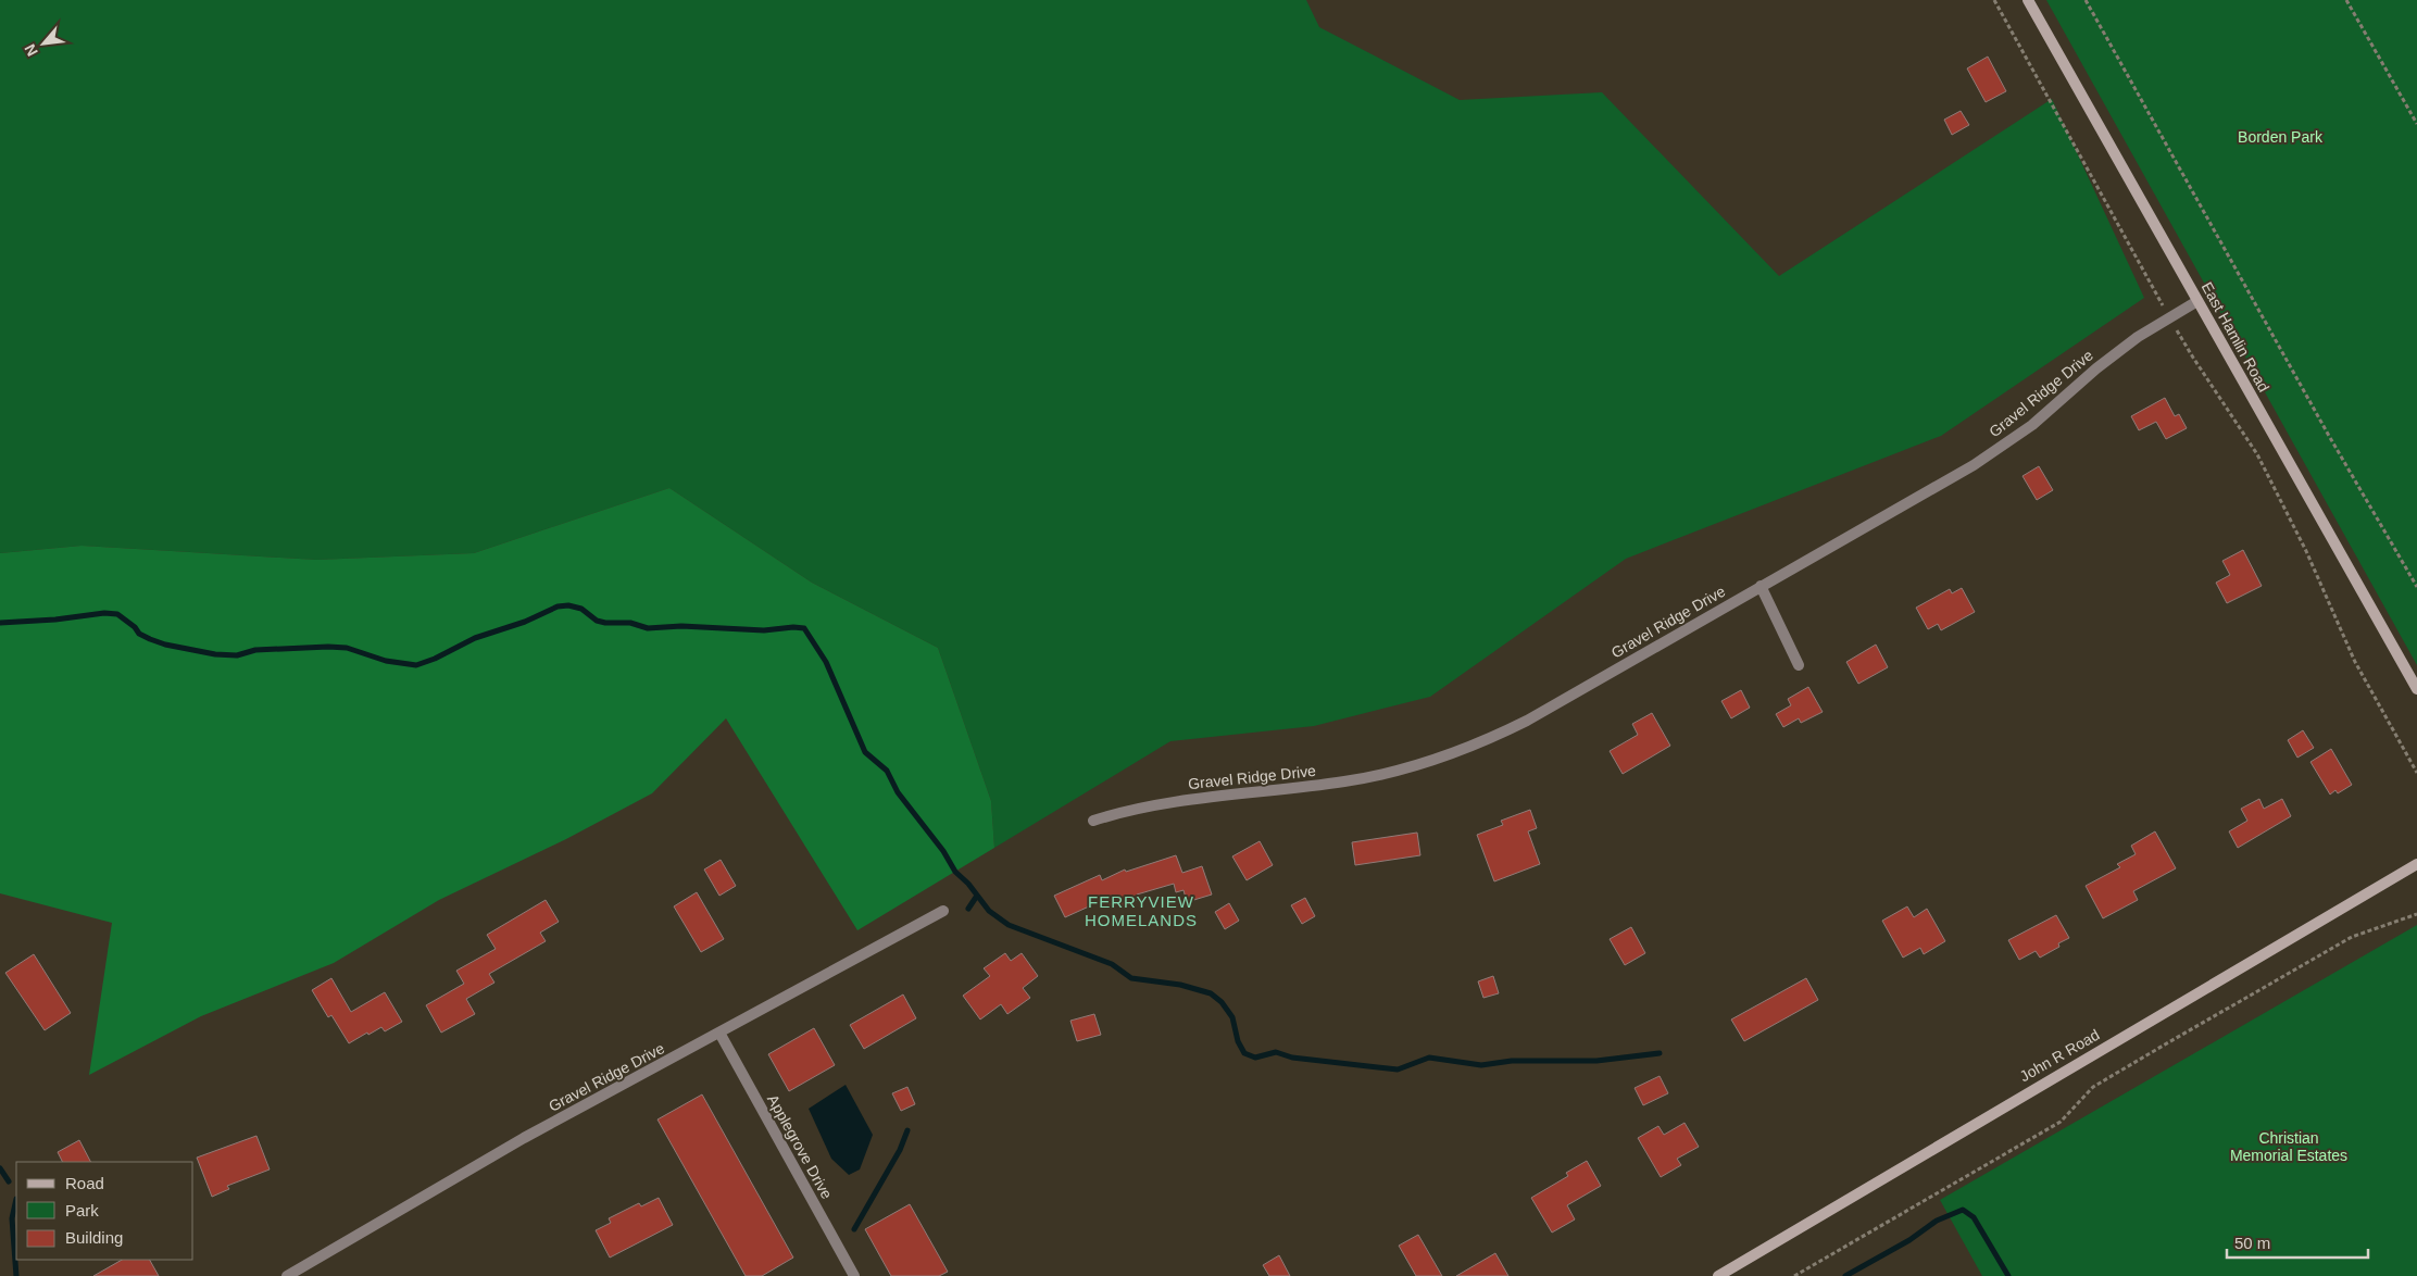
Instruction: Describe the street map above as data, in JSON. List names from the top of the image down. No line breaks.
{"streets":{"main road":["East Hamlin Road","John R Road"],"street":["Gravel Ridge Drive","Applegrove Drive"]},"crossings":[["East Hamlin Road","Gravel Ridge Drive"],["Gravel Ridge Drive","Applegrove Drive"]],"districts":["FERRYVIEW HOMELANDS"],"parks":["Borden Park","Christian Memorial Estates"],"legend":["Road","Park","Building"],"scale_bar":"50 m","north":"bottom left"}
